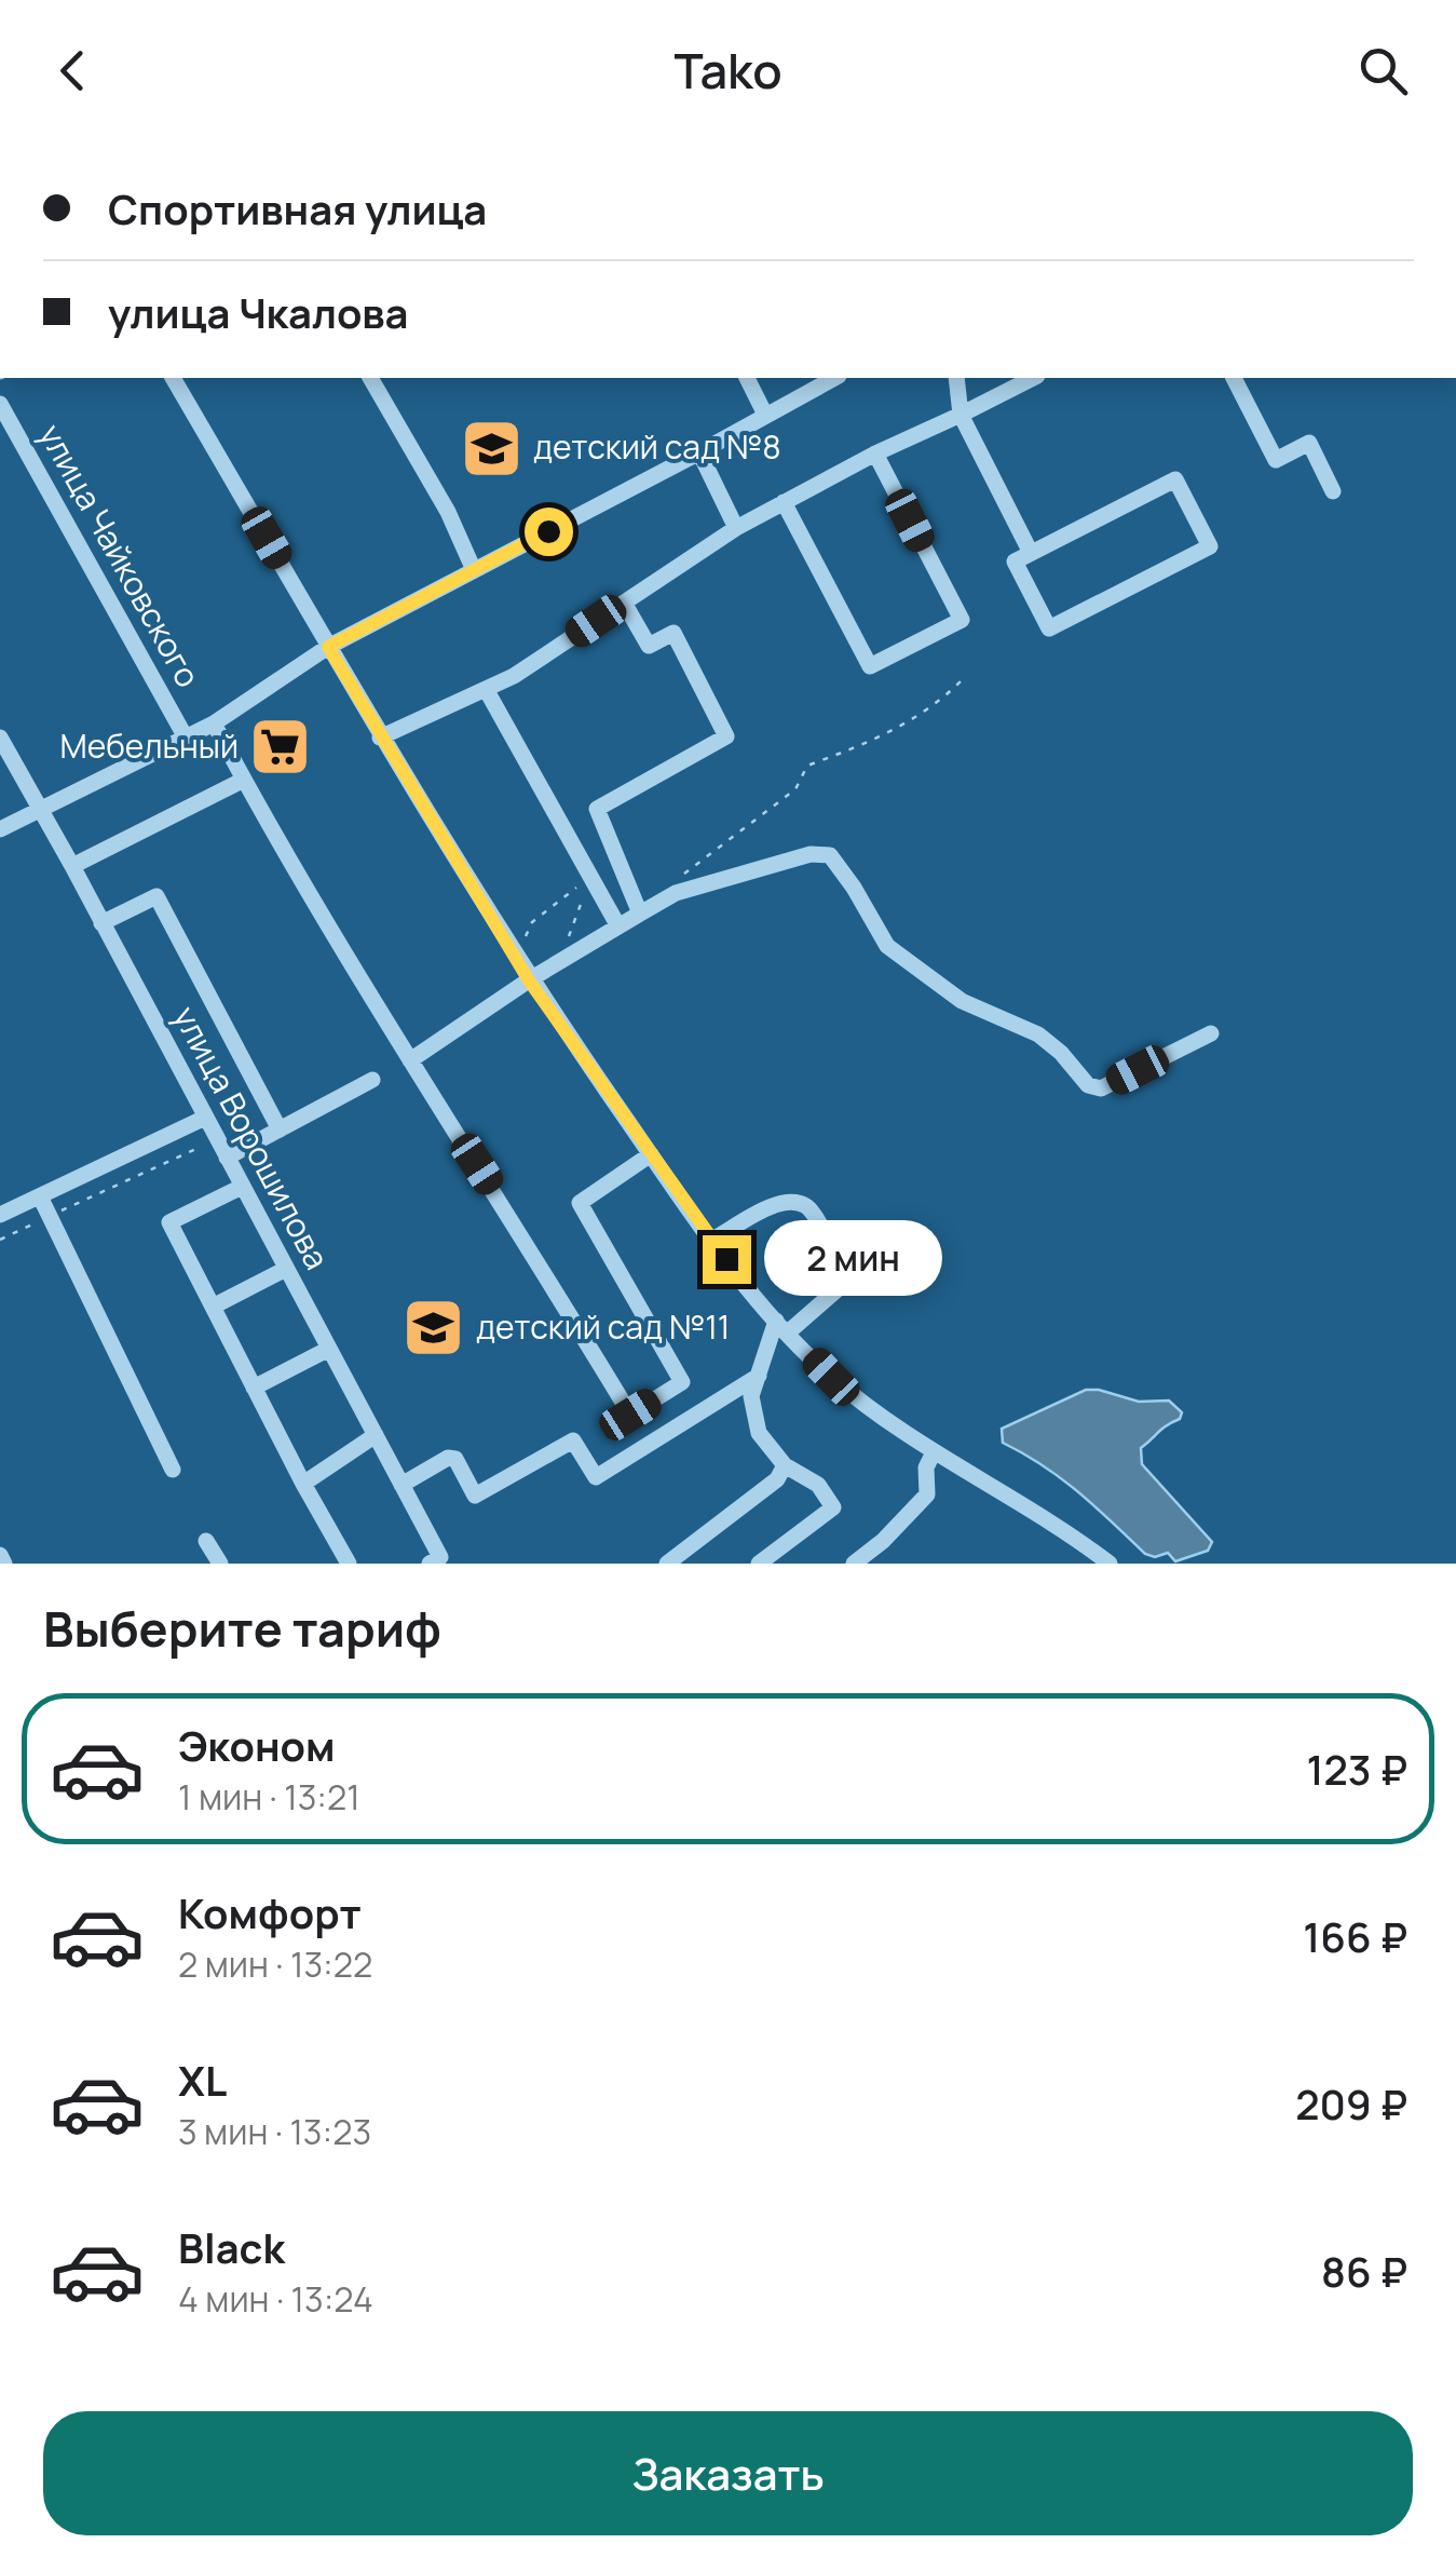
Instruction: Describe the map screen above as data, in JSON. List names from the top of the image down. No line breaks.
{"streets":{"street":["улица Чайковского","улица Ворошилова"]},"places":{"school or university":["детский сад №8","детский сад №11"],"supermarket":["Мебельный"]},"page":{"header":"Tako","banner":["Спортивная улица","улица Чкалова"],"bubble":"2 мин","heading":"Выберите тариф","list":[{"name":"Эконом","note":"1 мин · 13:21","value":"123 ₽"},{"name":"Комфорт","note":"2 мин · 13:22","value":"166 ₽"},{"name":"XL","note":"3 мин · 13:23","value":"209 ₽"},{"name":"Black","note":"4 мин · 13:24","value":"86 ₽"}],"buttons":"Заказать"}}
